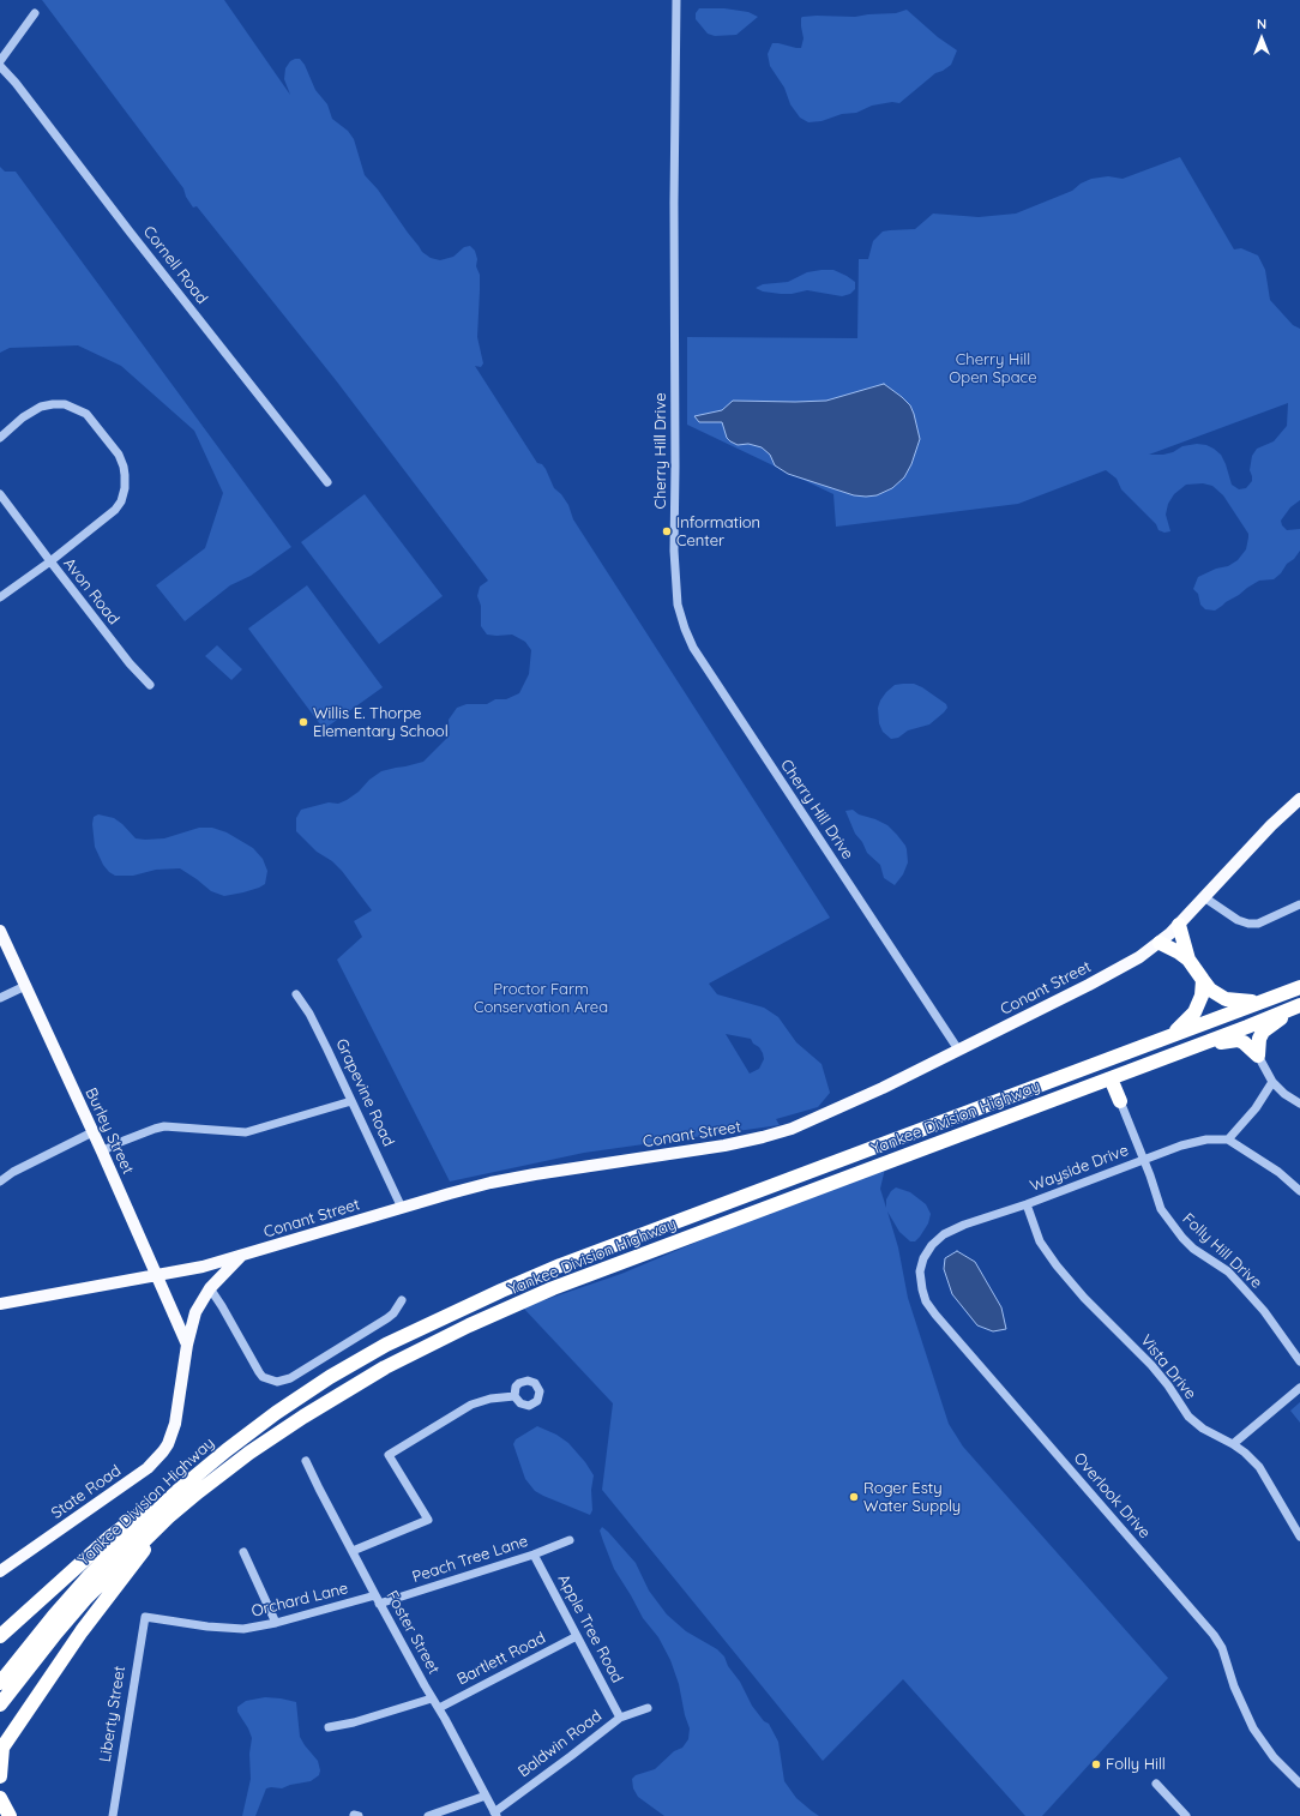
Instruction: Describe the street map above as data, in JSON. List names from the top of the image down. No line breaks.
{"streets":{"highway":["Yankee Division Highway"],"main road":["Conant Street","Burley Street","State Road"],"street":["Cornell Road","Cherry Hill Drive","Avon Road","Grapevine Road","Wayside Drive","Folly Hill Drive","Vista Drive","Overlook Drive","Peach Tree Lane","Orchard Lane","Apple Tree Road","Foster Street","Bartlett Road","Liberty Street","Baldwin Road"]},"crossings":[["Cherry Hill Drive","Conant Street"],["Conant Street","Grapevine Road"],["Conant Street","Burley Street"],["Burley Street","State Road"],["Wayside Drive","Folly Hill Drive"],["Wayside Drive","Vista Drive"],["Wayside Drive","Overlook Drive"],["Peach Tree Lane","Orchard Lane"],["Peach Tree Lane","Apple Tree Road"],["Peach Tree Lane","Foster Street"],["Orchard Lane","Foster Street"],["Orchard Lane","Liberty Street"],["Apple Tree Road","Bartlett Road"],["Apple Tree Road","Baldwin Road"],["Foster Street","Bartlett Road"],["Foster Street","Baldwin Road"]],"parks":["Cherry Hill Open Space","Proctor Farm Conservation Area"],"places":["Information Center","Willis E. Thorpe Elementary School","Roger Esty Water Supply","Folly Hill"],"north":"top"}
